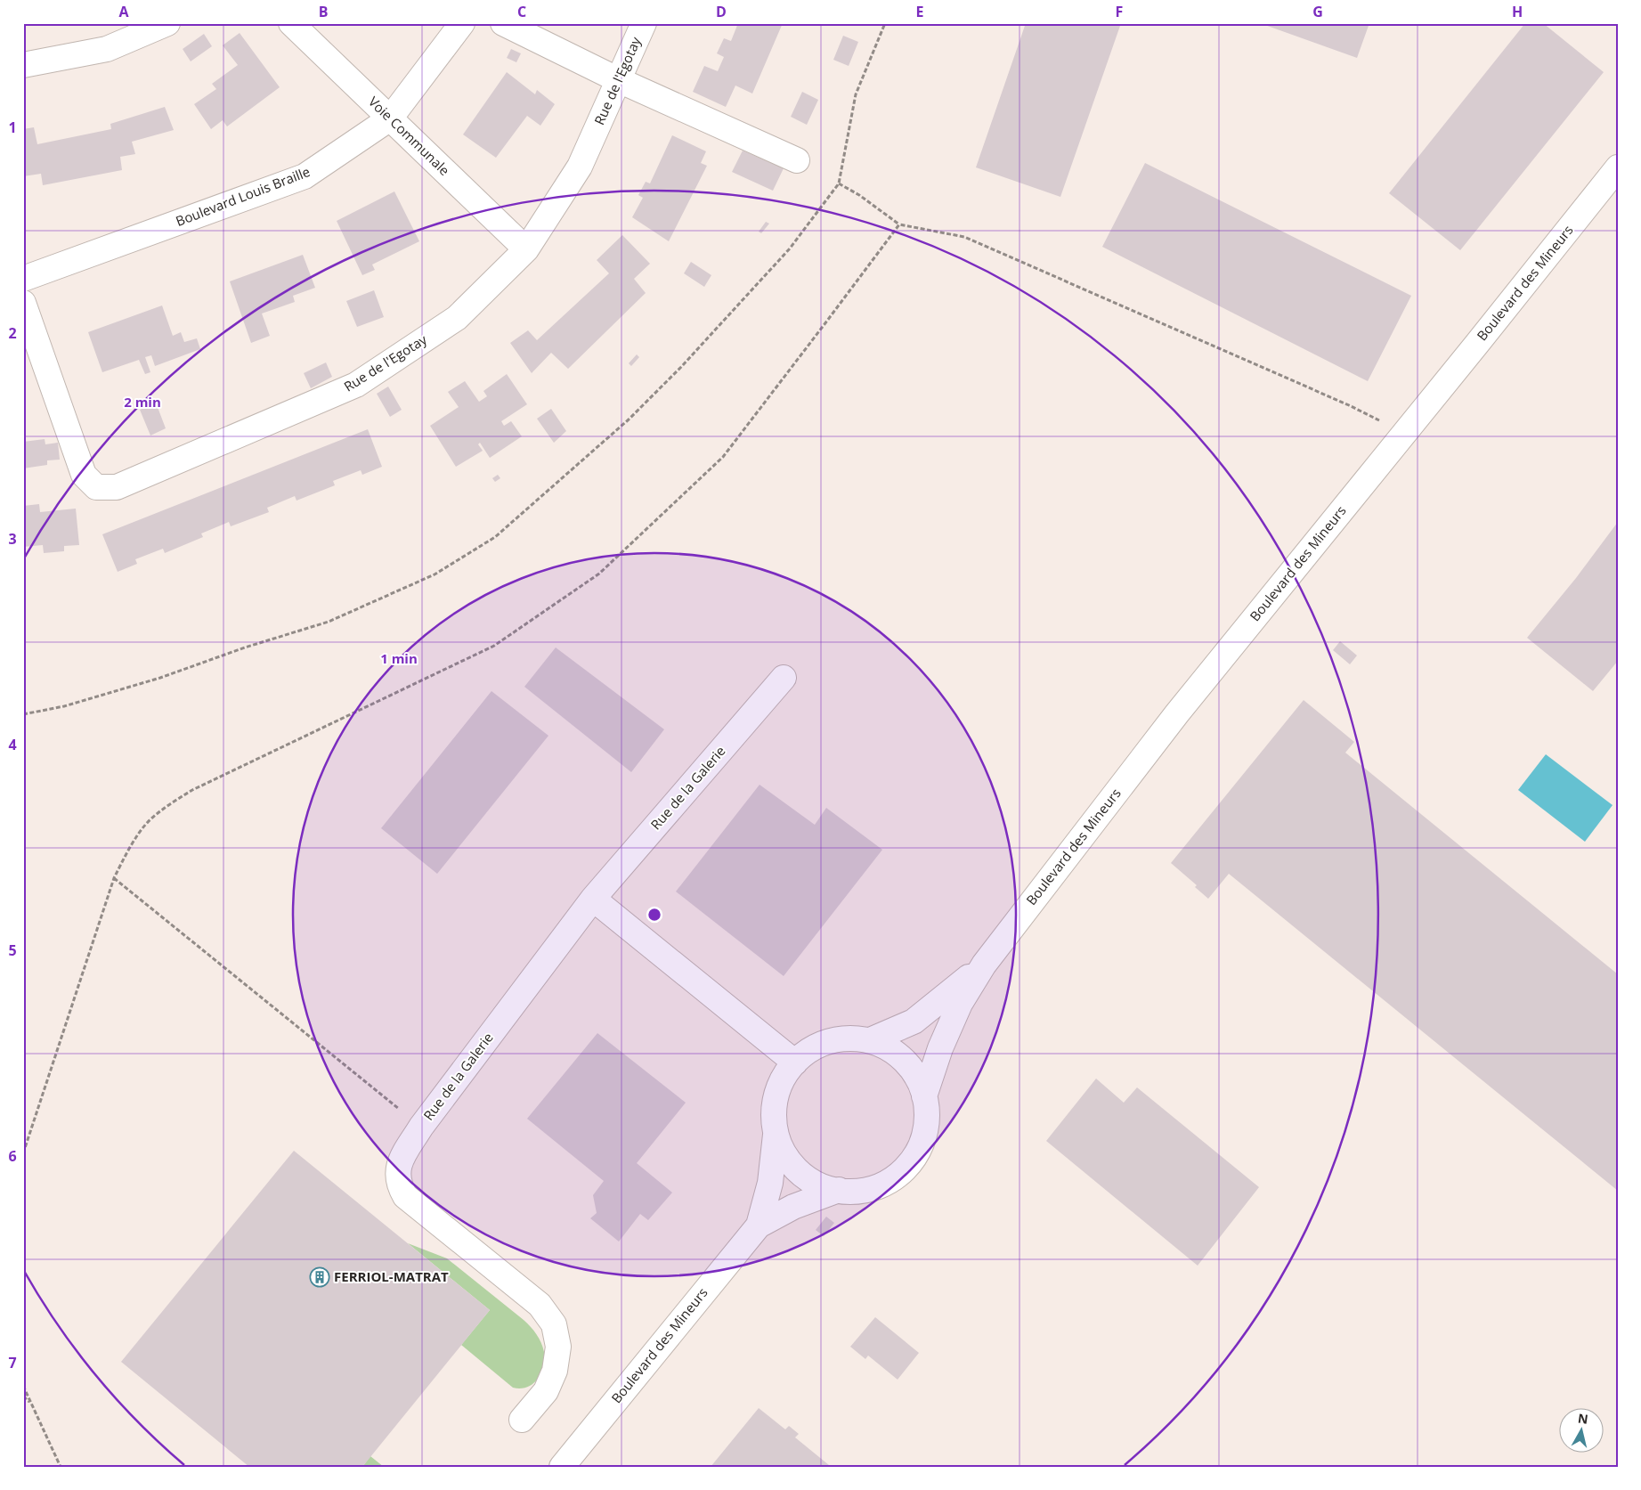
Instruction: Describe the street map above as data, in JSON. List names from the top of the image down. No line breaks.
{"streets":{"street":["Rue de l'Egotay","Voie Communale","Boulevard Louis Braille","Boulevard des Mineurs","Rue de la Galerie"]},"crossings":[["Rue de l'Egotay","Voie Communale"],["Voie Communale","Boulevard Louis Braille"]],"places":{"building":["FERRIOL-MATRAT"]},"north":"top","grid":{"columns":["A","B","C","D","E","F","G","H"],"rows":["1","2","3","4","5","6","7"]},"rings":["2 min","1 min"]}
